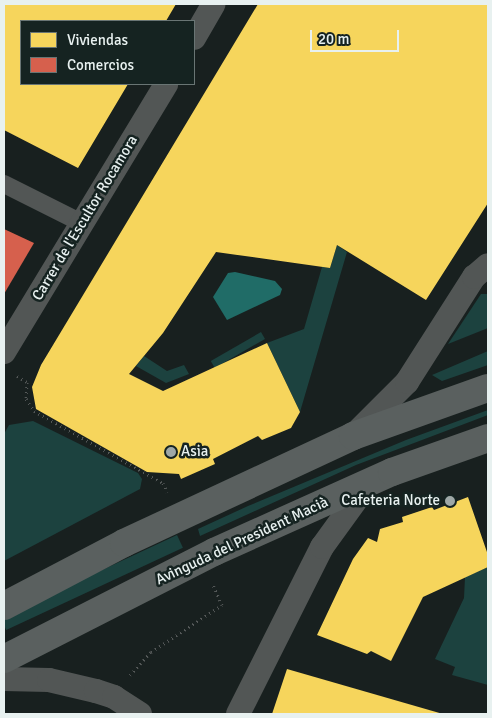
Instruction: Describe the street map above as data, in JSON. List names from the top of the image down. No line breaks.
{"streets":{"main road":["Avinguda del President Macià"],"street":["Carrer de l'Escultor Rocamora"]},"places":["Asia","Cafeteria Norte"],"legend":["Viviendas","Comercios"],"scale_bar":"20 m"}
